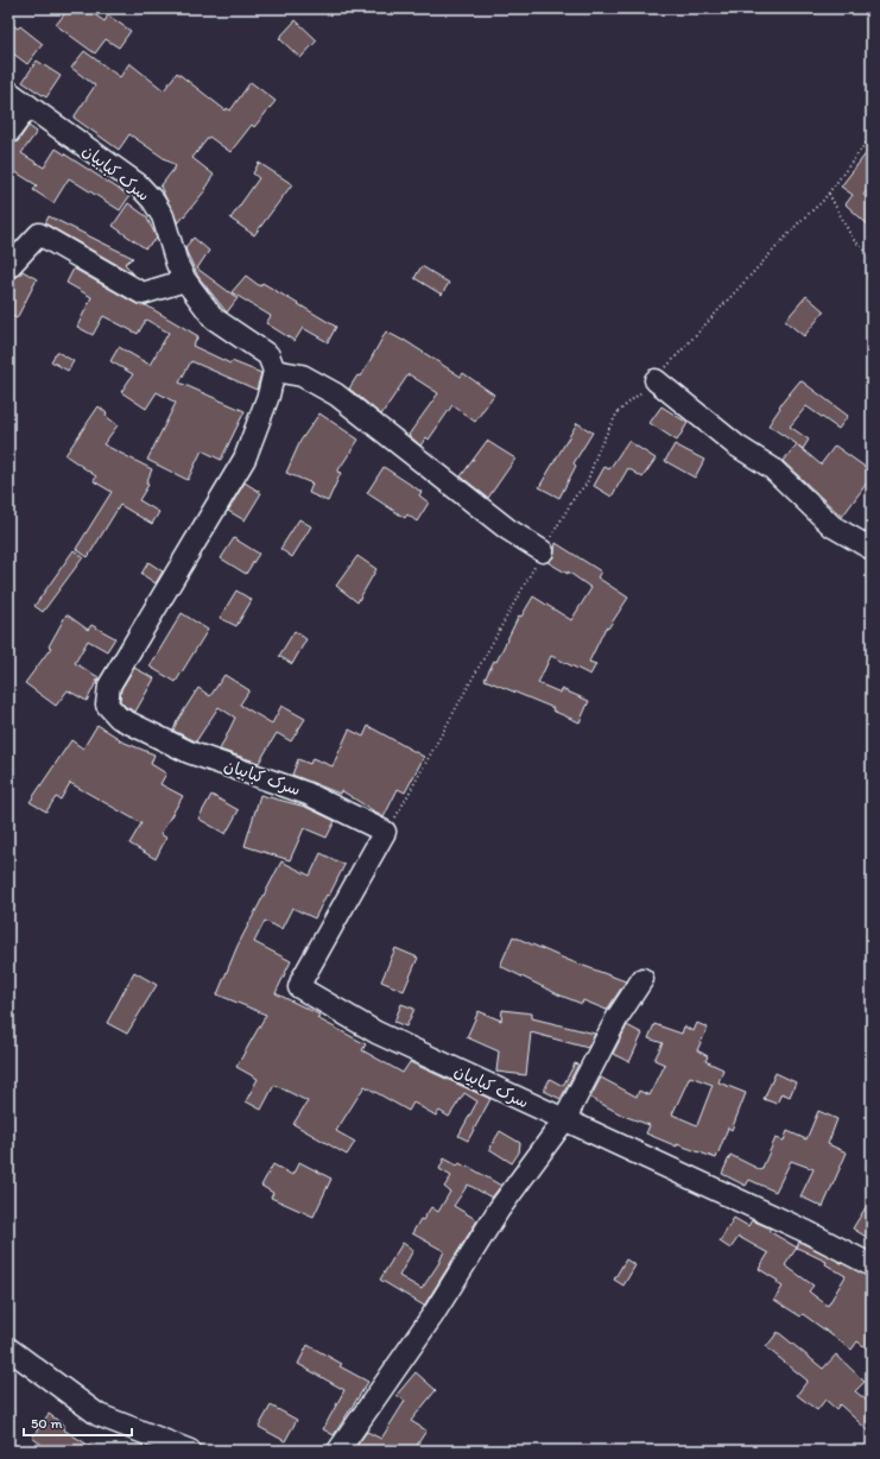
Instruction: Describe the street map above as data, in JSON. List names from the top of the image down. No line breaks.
{"streets":{"street":["سرک کبابیان"]},"scale_bar":"50 m"}
